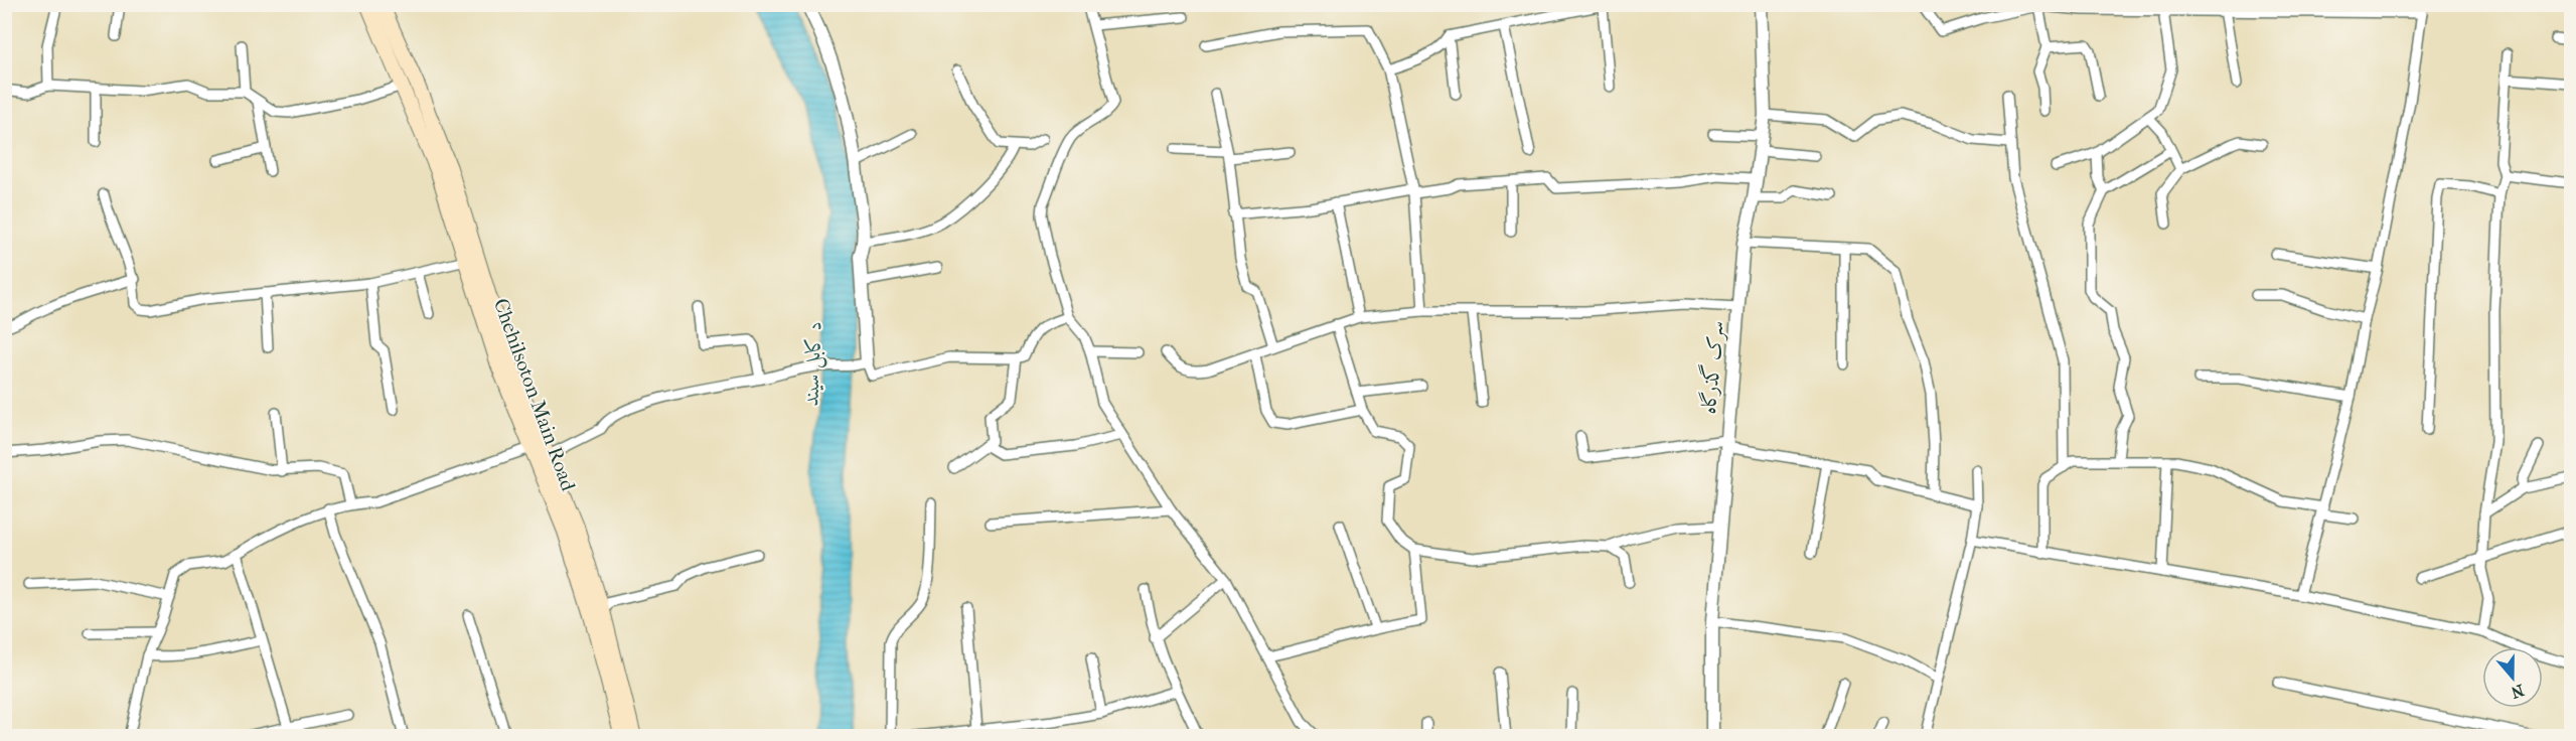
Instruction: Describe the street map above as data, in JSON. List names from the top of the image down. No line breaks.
{"streets":{"main road":["Chehilsoton Main Road"],"street":["سرک گذرگاه"]},"water":["د کابل سيند"],"north":"bottom"}
